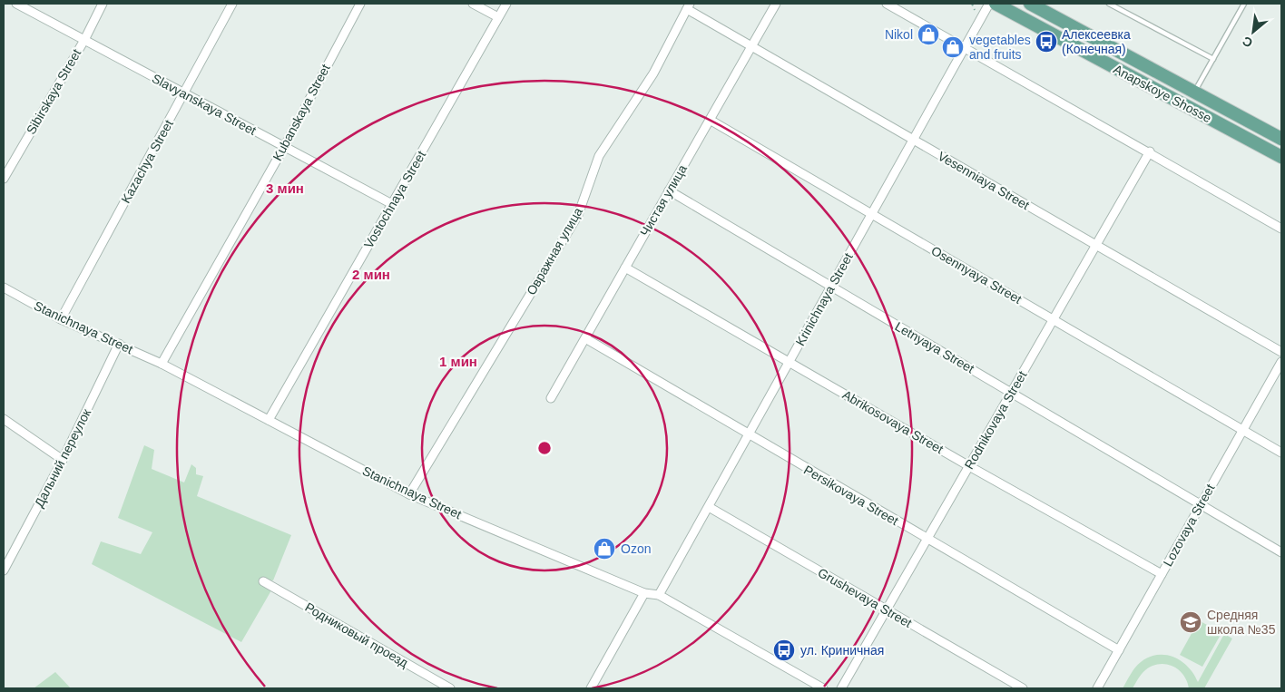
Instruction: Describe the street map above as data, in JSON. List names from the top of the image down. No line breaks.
{"streets":{"main road":["Anapskoye Shosse"],"street":["Sibirskaya Street","Slavyanskaya Street","Kubanskaya Street","Kazachya Street","Vesenniaya Street","Vostochnaya Street","Чистая улица","Овражная улица","Osennyaya Street","Krinichnaya Street","Stanichnaya Street","Letnyaya Street","Rodnikovaya Street","Abrikosovaya Street","Дальний переулок","Persikovaya Street","Lozovaya Street","Grushevaya Street","Родниковый проезд"]},"crossings":[["Sibirskaya Street","Slavyanskaya Street"],["Slavyanskaya Street","Kubanskaya Street"],["Slavyanskaya Street","Kazachya Street"],["Slavyanskaya Street","Vostochnaya Street"],["Kubanskaya Street","Stanichnaya Street"],["Kazachya Street","Stanichnaya Street"],["Vesenniaya Street","Чистая улица"],["Vesenniaya Street","Овражная улица"],["Vesenniaya Street","Krinichnaya Street"],["Vesenniaya Street","Rodnikovaya Street"],["Vostochnaya Street","Stanichnaya Street"],["Чистая улица","Osennyaya Street"],["Чистая улица","Letnyaya Street"],["Чистая улица","Abrikosovaya Street"],["Чистая улица","Persikovaya Street"],["Овражная улица","Stanichnaya Street"],["Osennyaya Street","Krinichnaya Street"],["Osennyaya Street","Rodnikovaya Street"],["Osennyaya Street","Lozovaya Street"],["Krinichnaya Street","Stanichnaya Street"],["Krinichnaya Street","Letnyaya Street"],["Krinichnaya Street","Abrikosovaya Street"],["Krinichnaya Street","Persikovaya Street"],["Krinichnaya Street","Grushevaya Street"],["Stanichnaya Street","Дальний переулок"],["Letnyaya Street","Rodnikovaya Street"],["Letnyaya Street","Lozovaya Street"],["Rodnikovaya Street","Abrikosovaya Street"],["Rodnikovaya Street","Persikovaya Street"],["Rodnikovaya Street","Grushevaya Street"],["Abrikosovaya Street","Lozovaya Street"],["Persikovaya Street","Lozovaya Street"]],"places":{"shop":["Nikol","vegetables and fruits","Ozon"],"bus stop":["Алексеевка (Конечная)","ул. Криничная"],"school or university":["Средняя школа №35"]},"north":"bottom left","rings":["3 мин","2 мин","1 мин"]}
